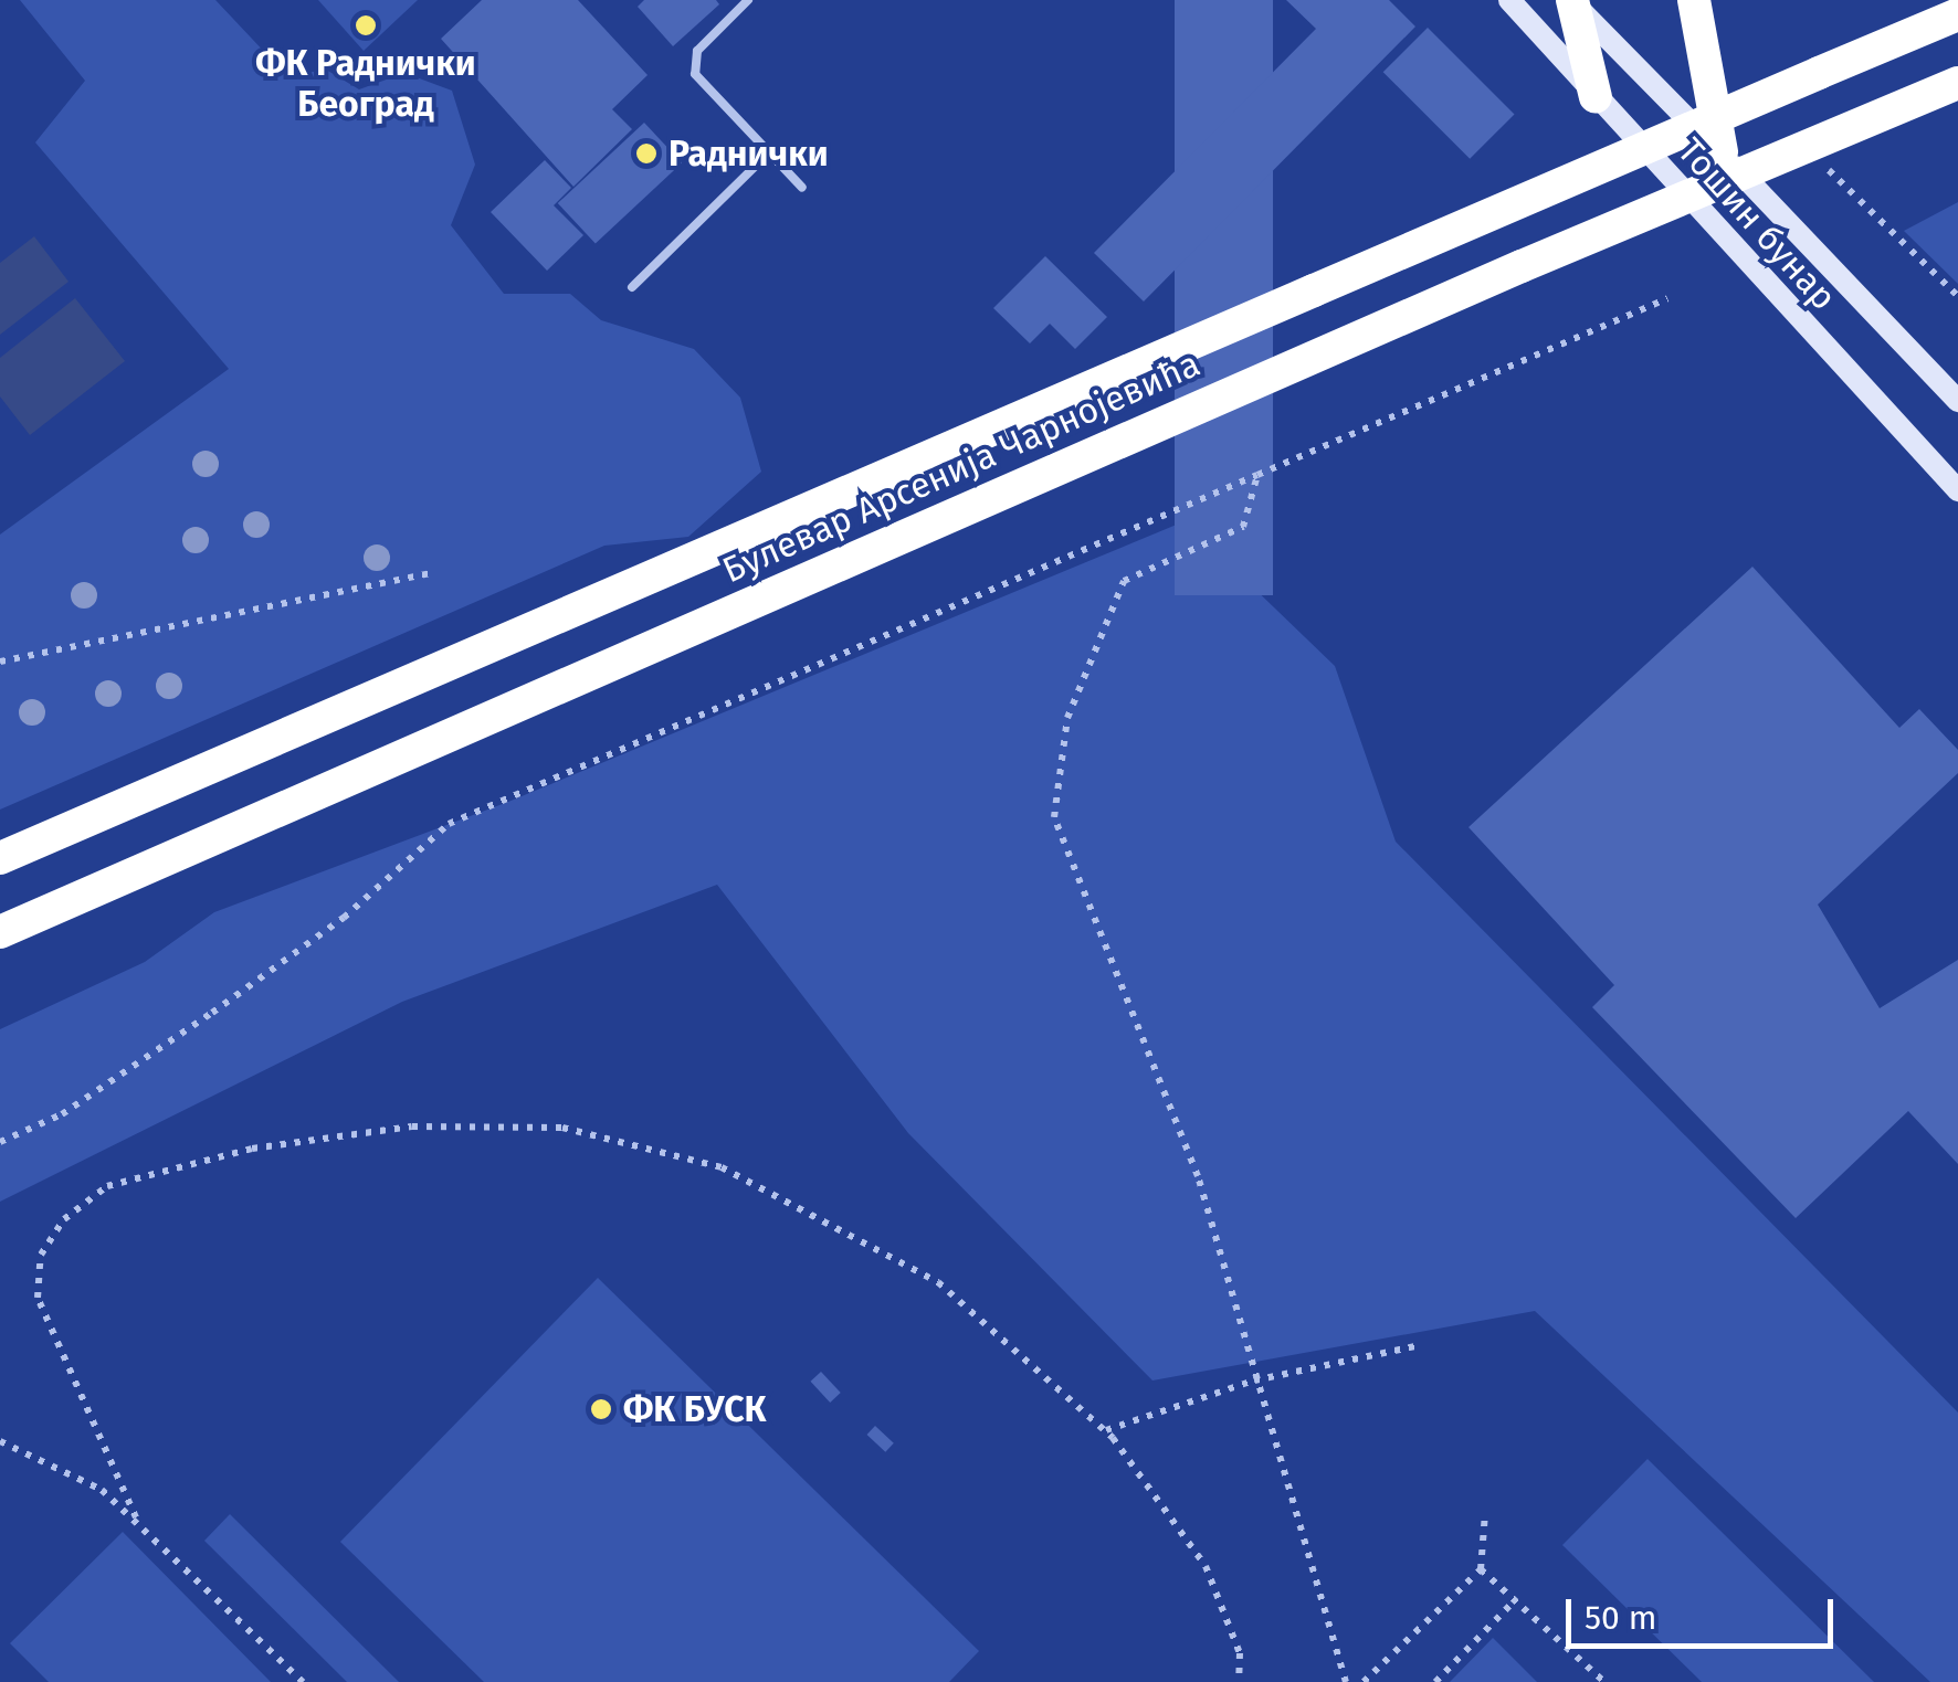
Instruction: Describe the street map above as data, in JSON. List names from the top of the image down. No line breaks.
{"streets":{"highway":["Булевар Арсенија Чарнојевића"],"main road":["Тошин бунар"]},"places":["ФК Раднички Београд","Раднички","ФК БУСК"],"scale_bar":"50 m"}
